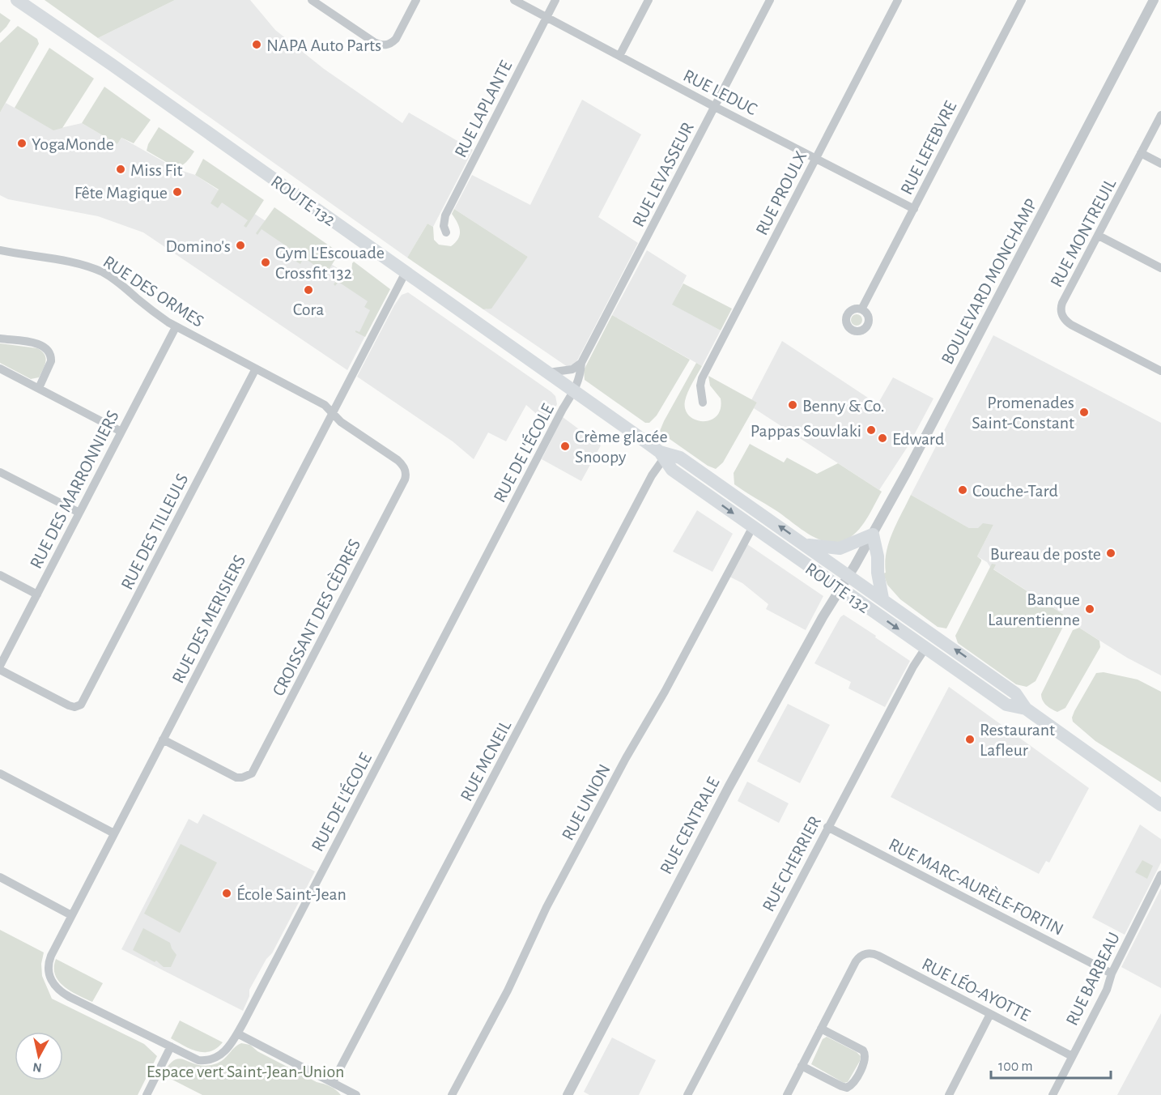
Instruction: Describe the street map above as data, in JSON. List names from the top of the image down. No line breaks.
{"streets":{"highway":["ROUTE 132"],"street":["RUE LEDUC","RUE LAPLANTE","RUE LEFEBVRE","RUE LEVASSEUR","RUE PROULX","RUE MONTREUIL","BOULEVARD MONCHAMP","RUE DES ORMES","RUE DE L'ÉCOLE","RUE DES MARRONNIERS","RUE DES TILLEULS","CROISSANT DES CÈDRES","RUE DES MERISIERS","RUE MCNEIL","RUE UNION","RUE CENTRALE","RUE CHERRIER","RUE MARC-AURÈLE-FORTIN","RUE BARBEAU","RUE LÉO-AYOTTE"]},"crossings":[["RUE LEDUC","RUE LAPLANTE"],["RUE LEDUC","RUE LEFEBVRE"],["RUE LEDUC","RUE LEVASSEUR"],["RUE LEDUC","RUE PROULX"],["RUE LEVASSEUR","ROUTE 132"],["RUE LEVASSEUR","RUE DE L'ÉCOLE"],["ROUTE 132","BOULEVARD MONCHAMP"],["ROUTE 132","RUE DE L'ÉCOLE"],["ROUTE 132","RUE DES MERISIERS"],["ROUTE 132","RUE MCNEIL"],["ROUTE 132","RUE UNION"],["ROUTE 132","RUE CENTRALE"],["ROUTE 132","RUE CHERRIER"],["BOULEVARD MONCHAMP","RUE CENTRALE"],["RUE DES ORMES","RUE DES MARRONNIERS"],["RUE DES ORMES","RUE DES TILLEULS"],["RUE DES ORMES","CROISSANT DES CÈDRES"],["RUE DES ORMES","RUE DES MERISIERS"],["RUE DE L'ÉCOLE","RUE DES MERISIERS"],["CROISSANT DES CÈDRES","RUE DES MERISIERS"],["RUE CHERRIER","RUE MARC-AURÈLE-FORTIN"],["RUE MARC-AURÈLE-FORTIN","RUE BARBEAU"],["RUE BARBEAU","RUE LÉO-AYOTTE"]],"parks":["Espace vert Saint-Jean-Union"],"places":["NAPA Auto Parts","YogaMonde","Miss Fit","Fête Magique","Domino's","Gym L'Escouade Crossfit 132","Cora","Benny & Co.","Promenades Saint-Constant","Pappas Souvlaki","Edward","Crème glacée Snoopy","Couche-Tard","Bureau de poste","Banque Laurentienne","Restaurant Lafleur","École Saint-Jean"],"scale_bar":"100 m","north":"bottom"}
